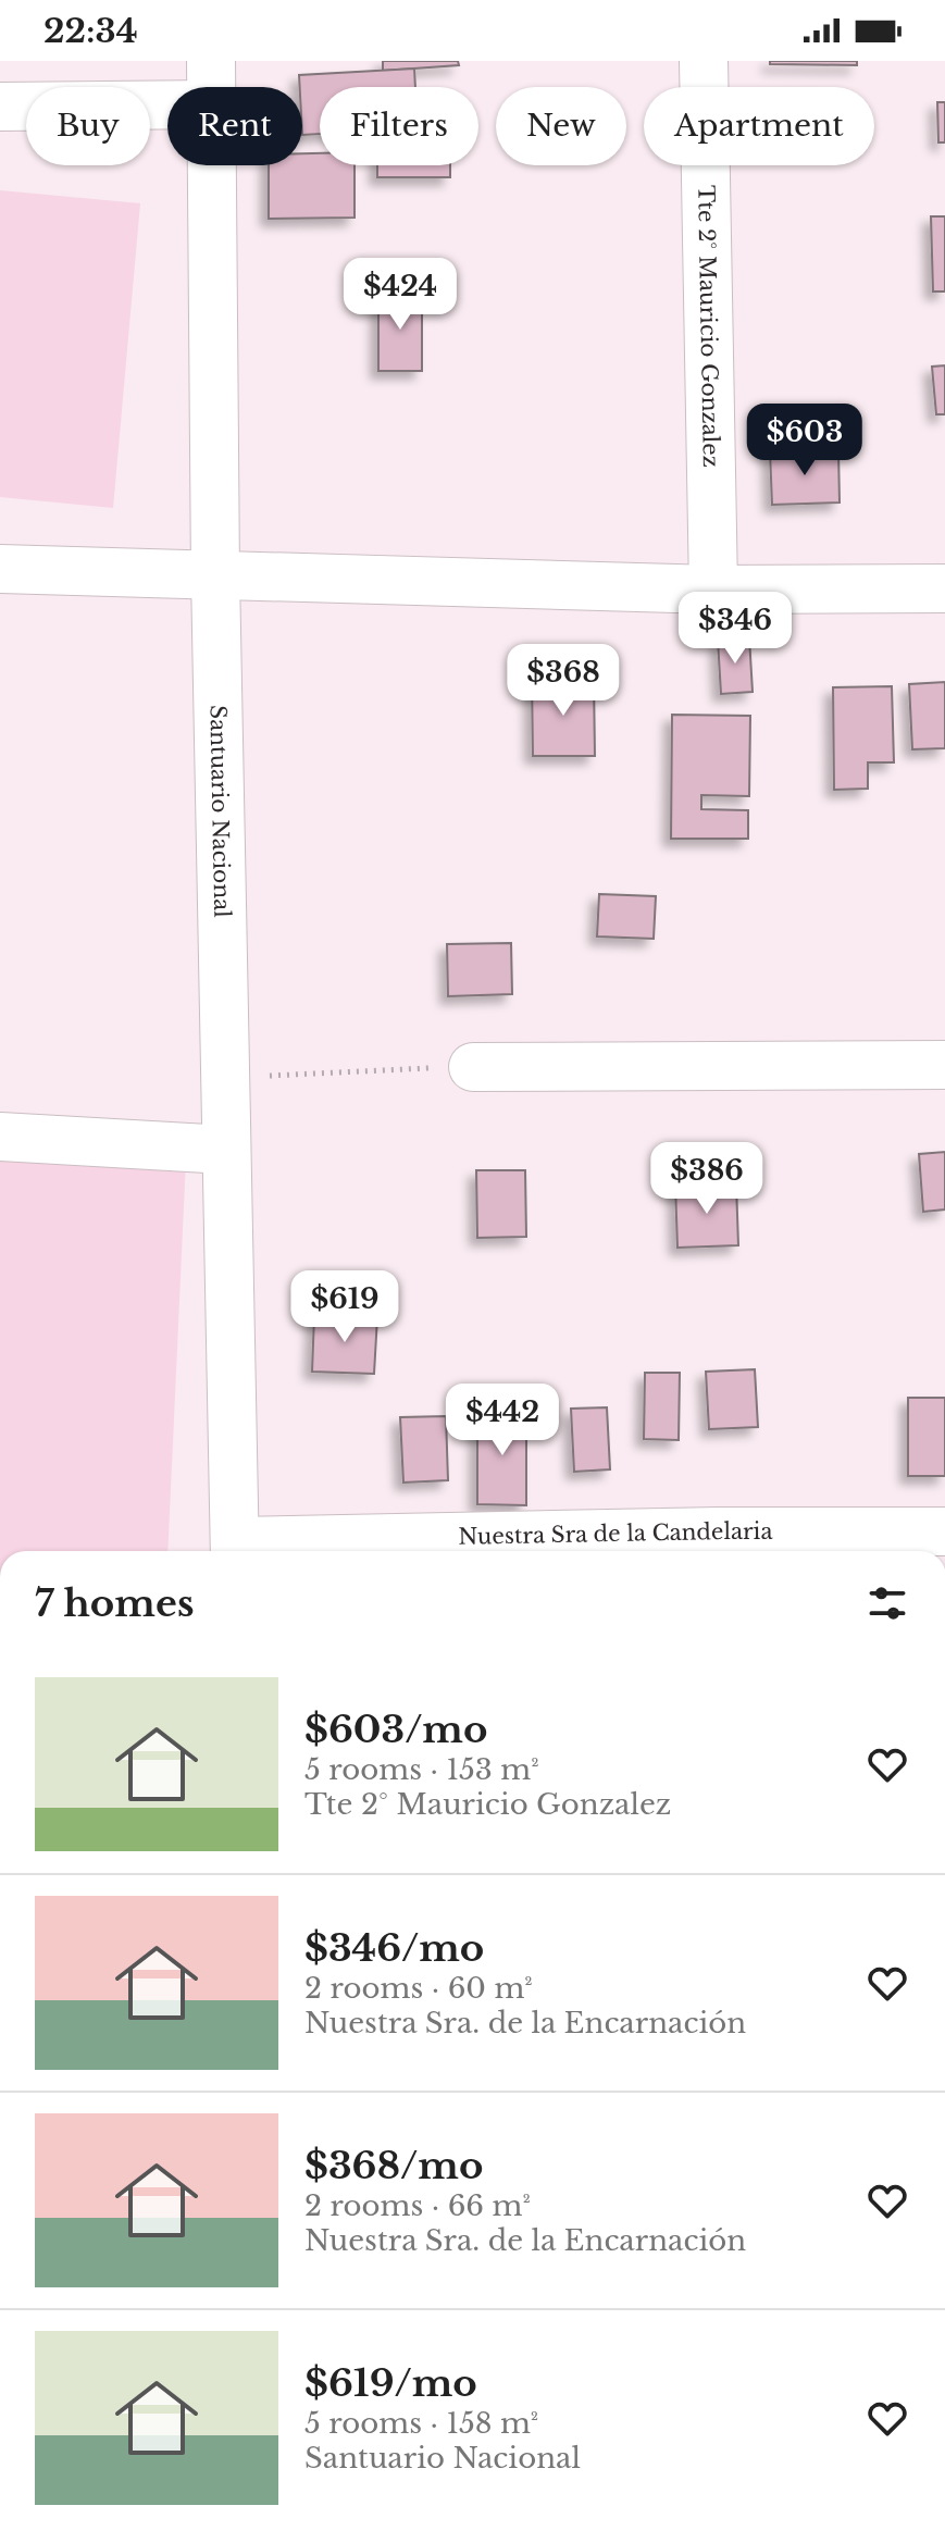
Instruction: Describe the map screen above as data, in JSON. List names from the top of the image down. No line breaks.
{"streets":{"street":["Tte 2° Mauricio Gonzalez","Santuario Nacional","Nuestra Sra de la Candelaria"]},"crossings":[["Santuario Nacional","Nuestra Sra de la Candelaria"]],"page":{"status":"22:34","chip":["Buy","Rent","Filters","New","Apartment"],"price":["$424","$603","$346","$368","$386","$619","$442"],"heading":"7 homes","list":[{"name":"$603/mo","note":"5 rooms · 153 m² · Tte 2° Mauricio Gonzalez"},{"name":"$346/mo","note":"2 rooms · 60 m² · Nuestra Sra. de la Encarnación"},{"name":"$368/mo","note":"2 rooms · 66 m² · Nuestra Sra. de la Encarnación"},{"name":"$619/mo","note":"5 rooms · 158 m² · Santuario Nacional"}]}}
